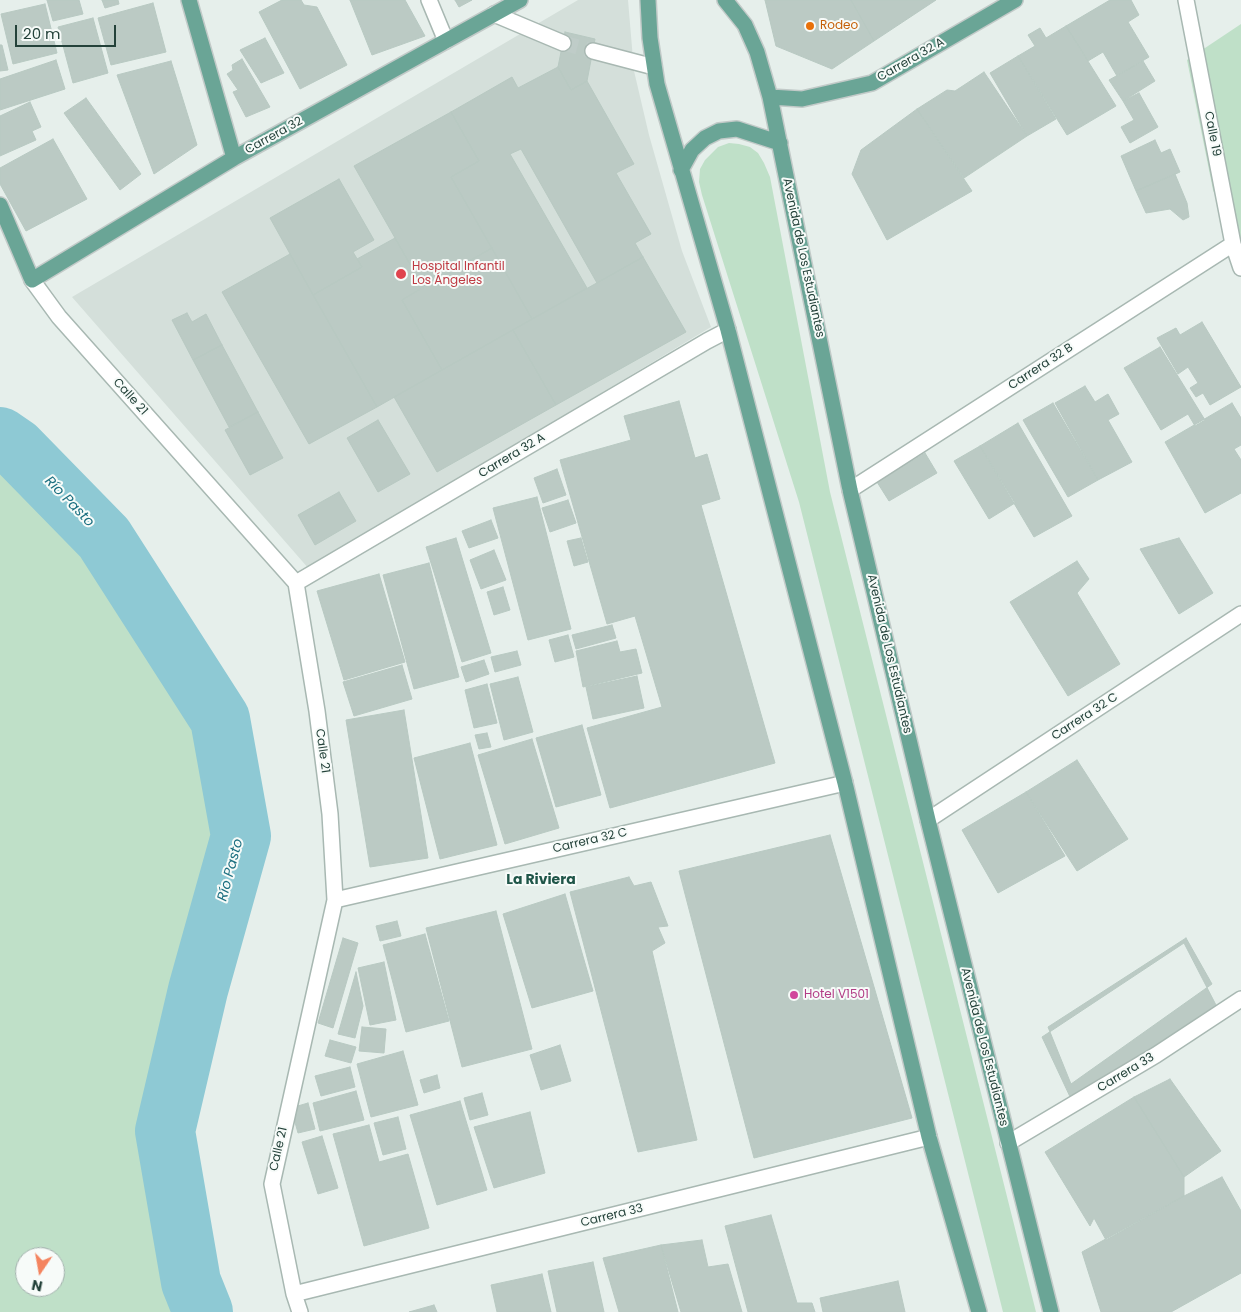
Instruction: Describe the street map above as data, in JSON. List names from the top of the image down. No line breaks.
{"streets":{"main road":["Carrera 32 A","Carrera 32","Avenida de Los Estudiantes"],"street":["Calle 19","Carrera 32 B","Calle 21","Carrera 32 C","Carrera 33"]},"crossings":[["Carrera 32 A","Avenida de Los Estudiantes"],["Carrera 32 A","Calle 21"],["Calle 19","Carrera 32 B"],["Carrera 32","Calle 21"],["Avenida de Los Estudiantes","Carrera 32 B"],["Avenida de Los Estudiantes","Carrera 32 C"],["Avenida de Los Estudiantes","Carrera 33"],["Calle 21","Carrera 32 C"],["Calle 21","Carrera 33"]],"districts":["La Riviera"],"water":["Río Pasto"],"places":["Rodeo","Hospital Infantil Los Ángeles","Hotel V1501"],"scale_bar":"20 m","north":"bottom"}
